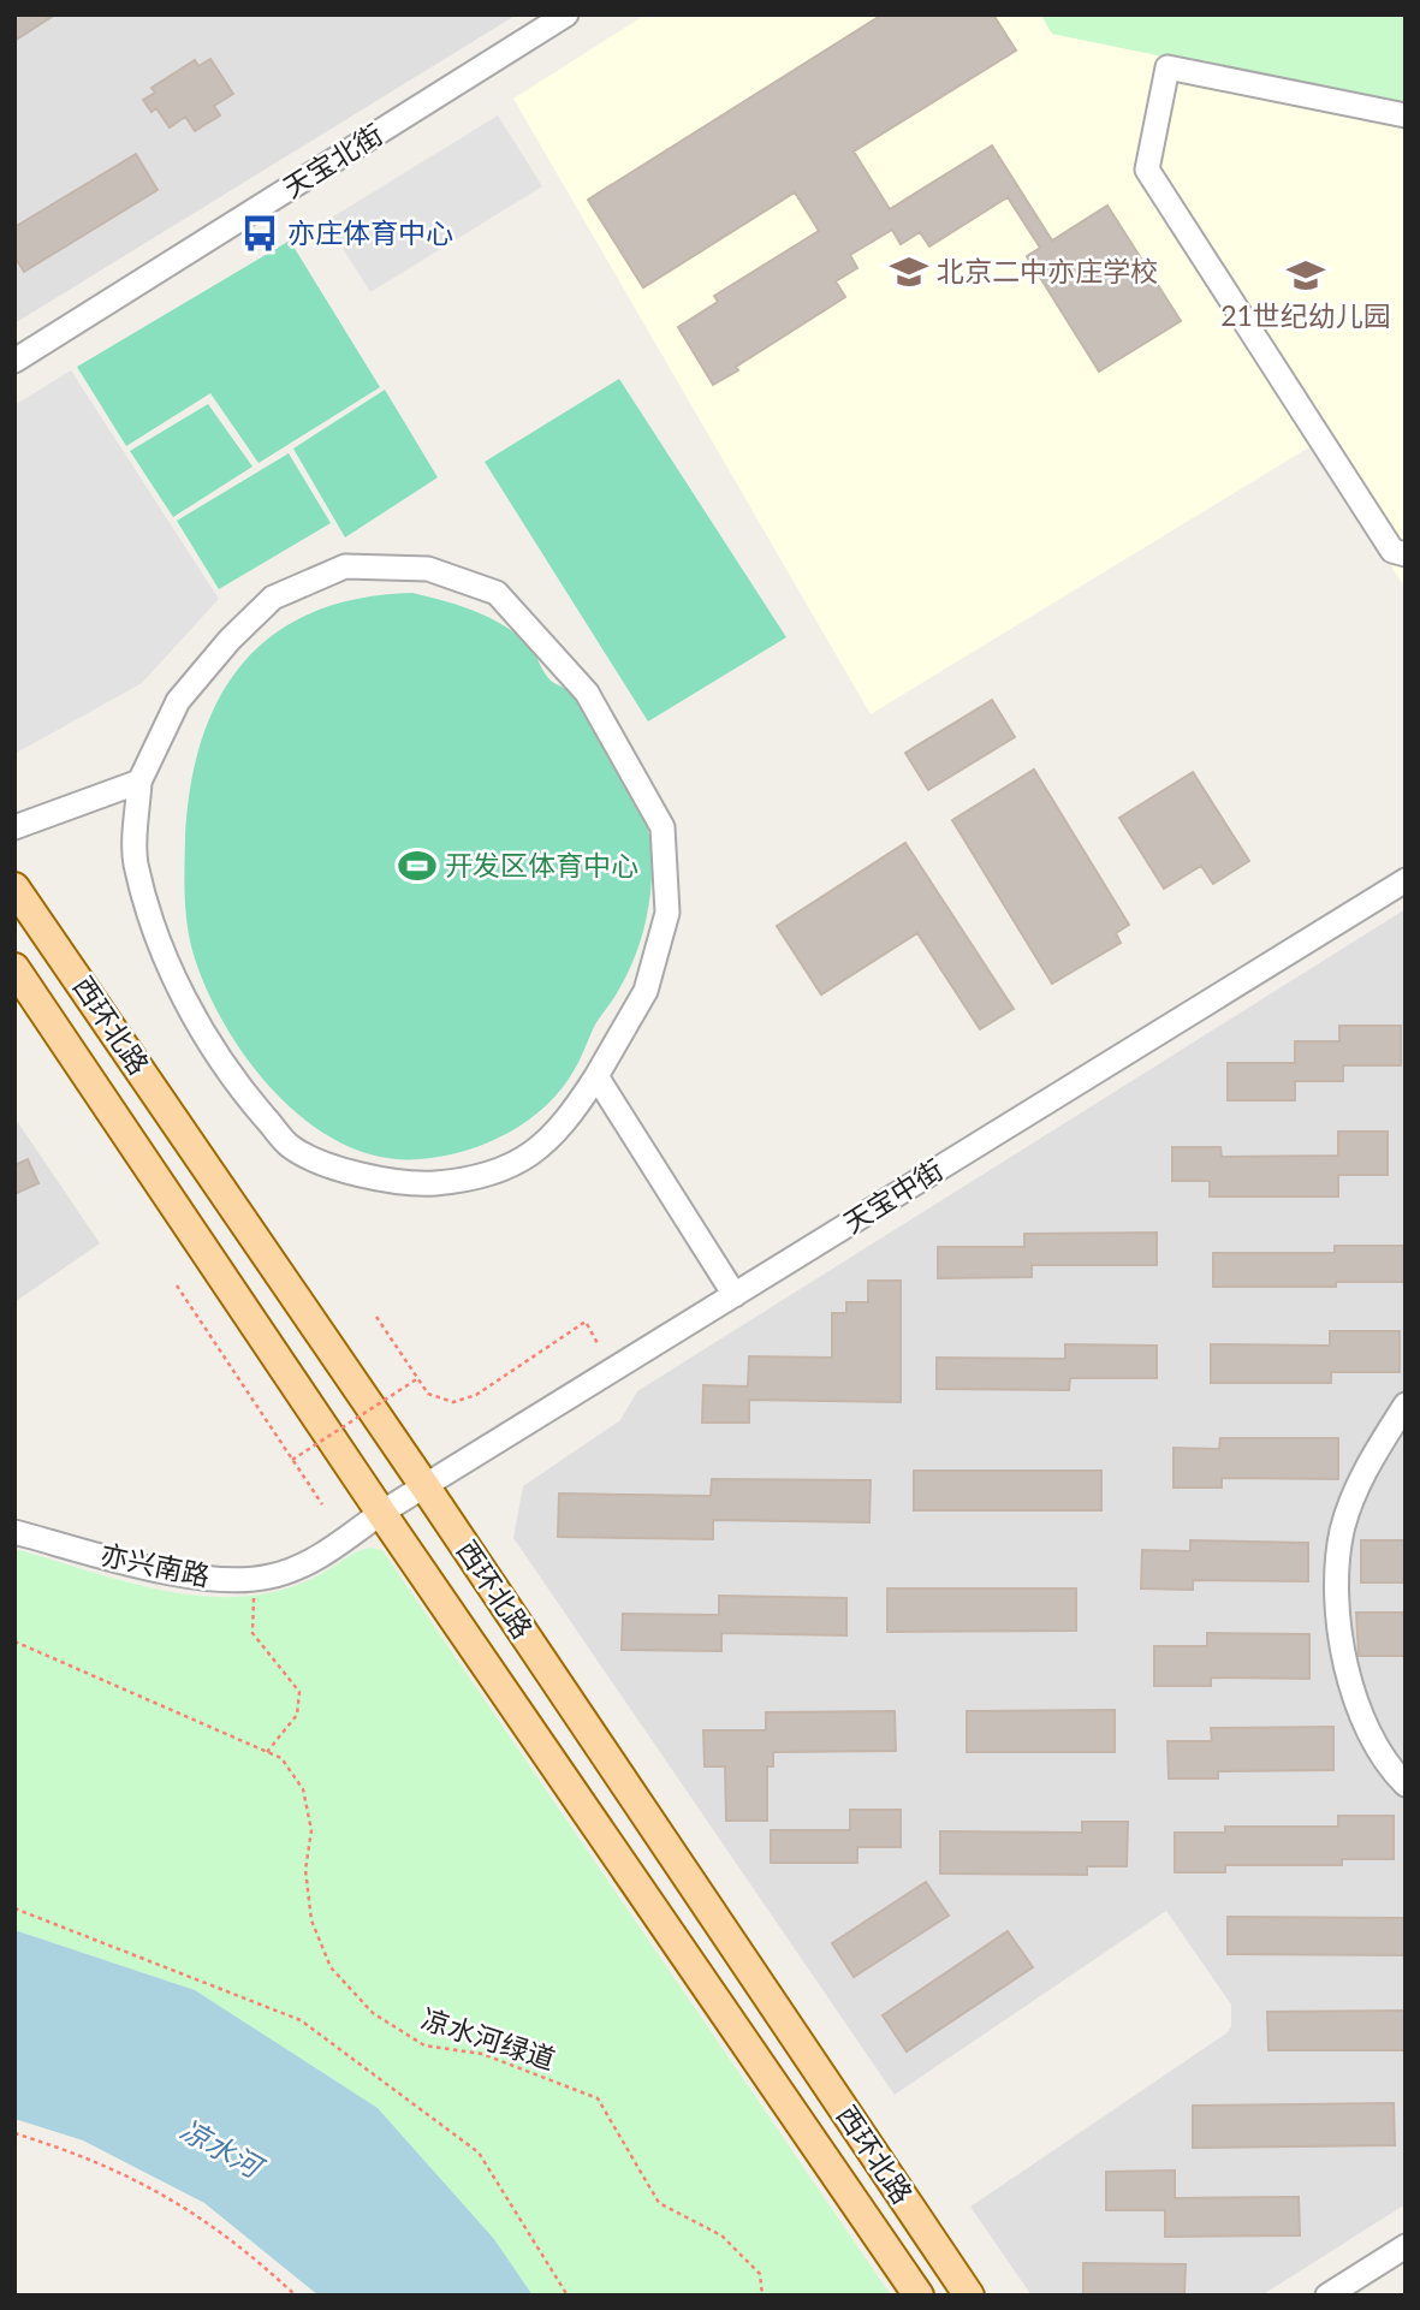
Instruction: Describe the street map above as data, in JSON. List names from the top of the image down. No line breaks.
{"streets":{"main road":["西环北路"],"street":["天宝北街","天宝中街","亦兴南路"],"path":["凉水河绿道"]},"crossings":[["西环北路","天宝中街"],["西环北路","亦兴南路"],["天宝中街","亦兴南路"]],"water":["凉水河"],"places":{"bus stop":["亦庄体育中心"],"school or university":["北京二中亦庄学校","21世纪幼儿园"],"sports":["开发区体育中心"]}}
